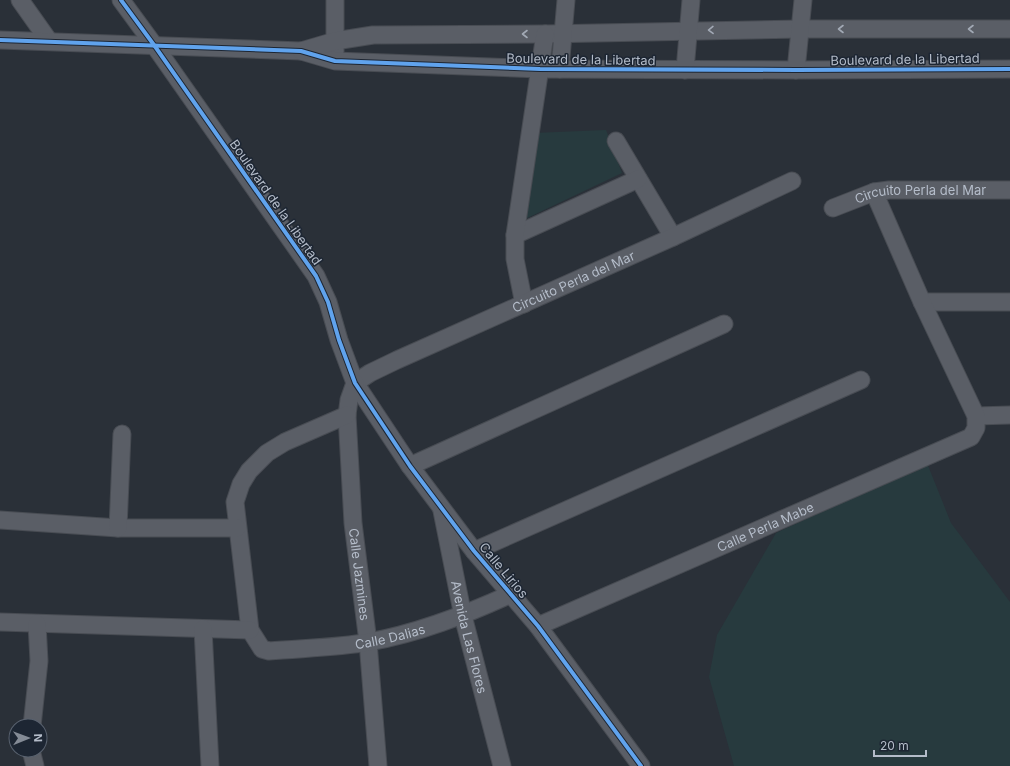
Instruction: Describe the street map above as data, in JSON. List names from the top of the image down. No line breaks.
{"streets":{"street":["Boulevard de la Libertad","Circuito Perla del Mar","Calle Perla Mabe","Calle Lirios","Calle Jazmines","Calle Dalias","Avenida Las Flores"]},"crossings":[["Boulevard de la Libertad","Circuito Perla del Mar"],["Boulevard de la Libertad","Calle Lirios"],["Boulevard de la Libertad","Calle Jazmines"],["Circuito Perla del Mar","Calle Lirios"],["Circuito Perla del Mar","Calle Jazmines"],["Calle Perla Mabe","Calle Lirios"],["Calle Lirios","Calle Jazmines"],["Calle Lirios","Calle Dalias"],["Calle Lirios","Avenida Las Flores"],["Calle Jazmines","Calle Dalias"],["Calle Dalias","Avenida Las Flores"]],"scale_bar":"20 m","north":"right"}
